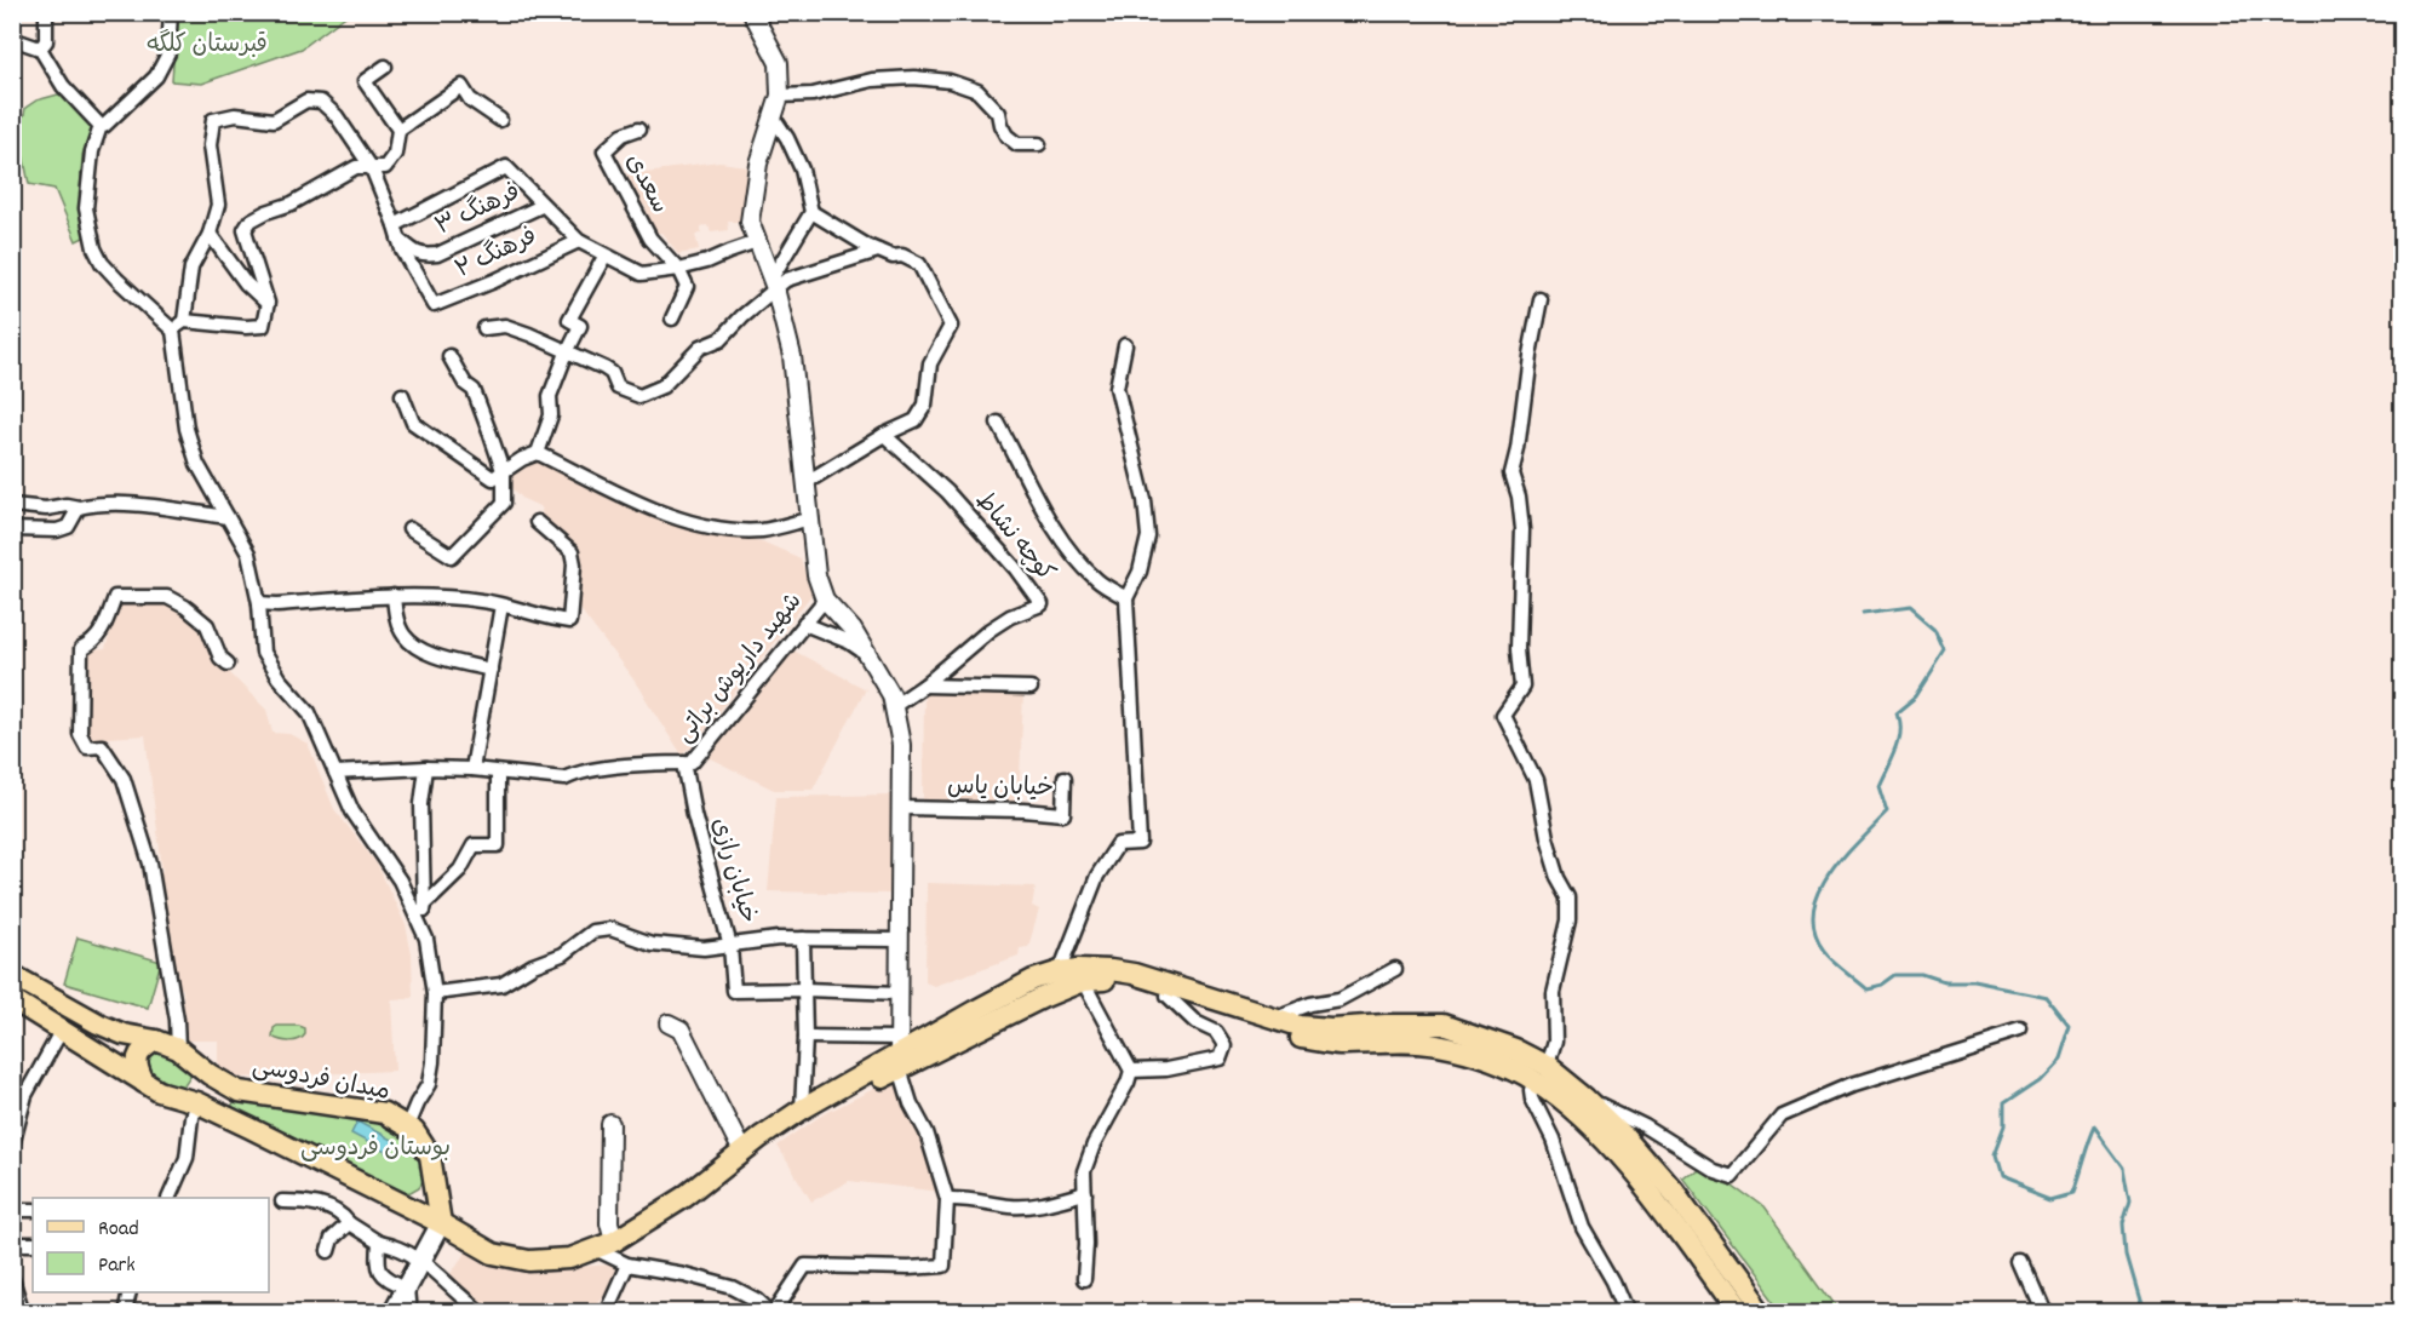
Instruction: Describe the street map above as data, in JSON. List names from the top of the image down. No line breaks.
{"streets":{"main road":["میدان فردوسی"],"street":["سعدی","فرهنگ ۳","فرهنگ ۲","کوچه نشاط","شهید داریوش براتی","خیابان یاس","خیابان رازی"]},"crossings":[["فرهنگ ۳","فرهنگ ۲"],["شهید داریوش براتی","خیابان رازی"]],"parks":["قبرستان کلگه","بوستان فردوسی"],"legend":["Road","Park"]}
